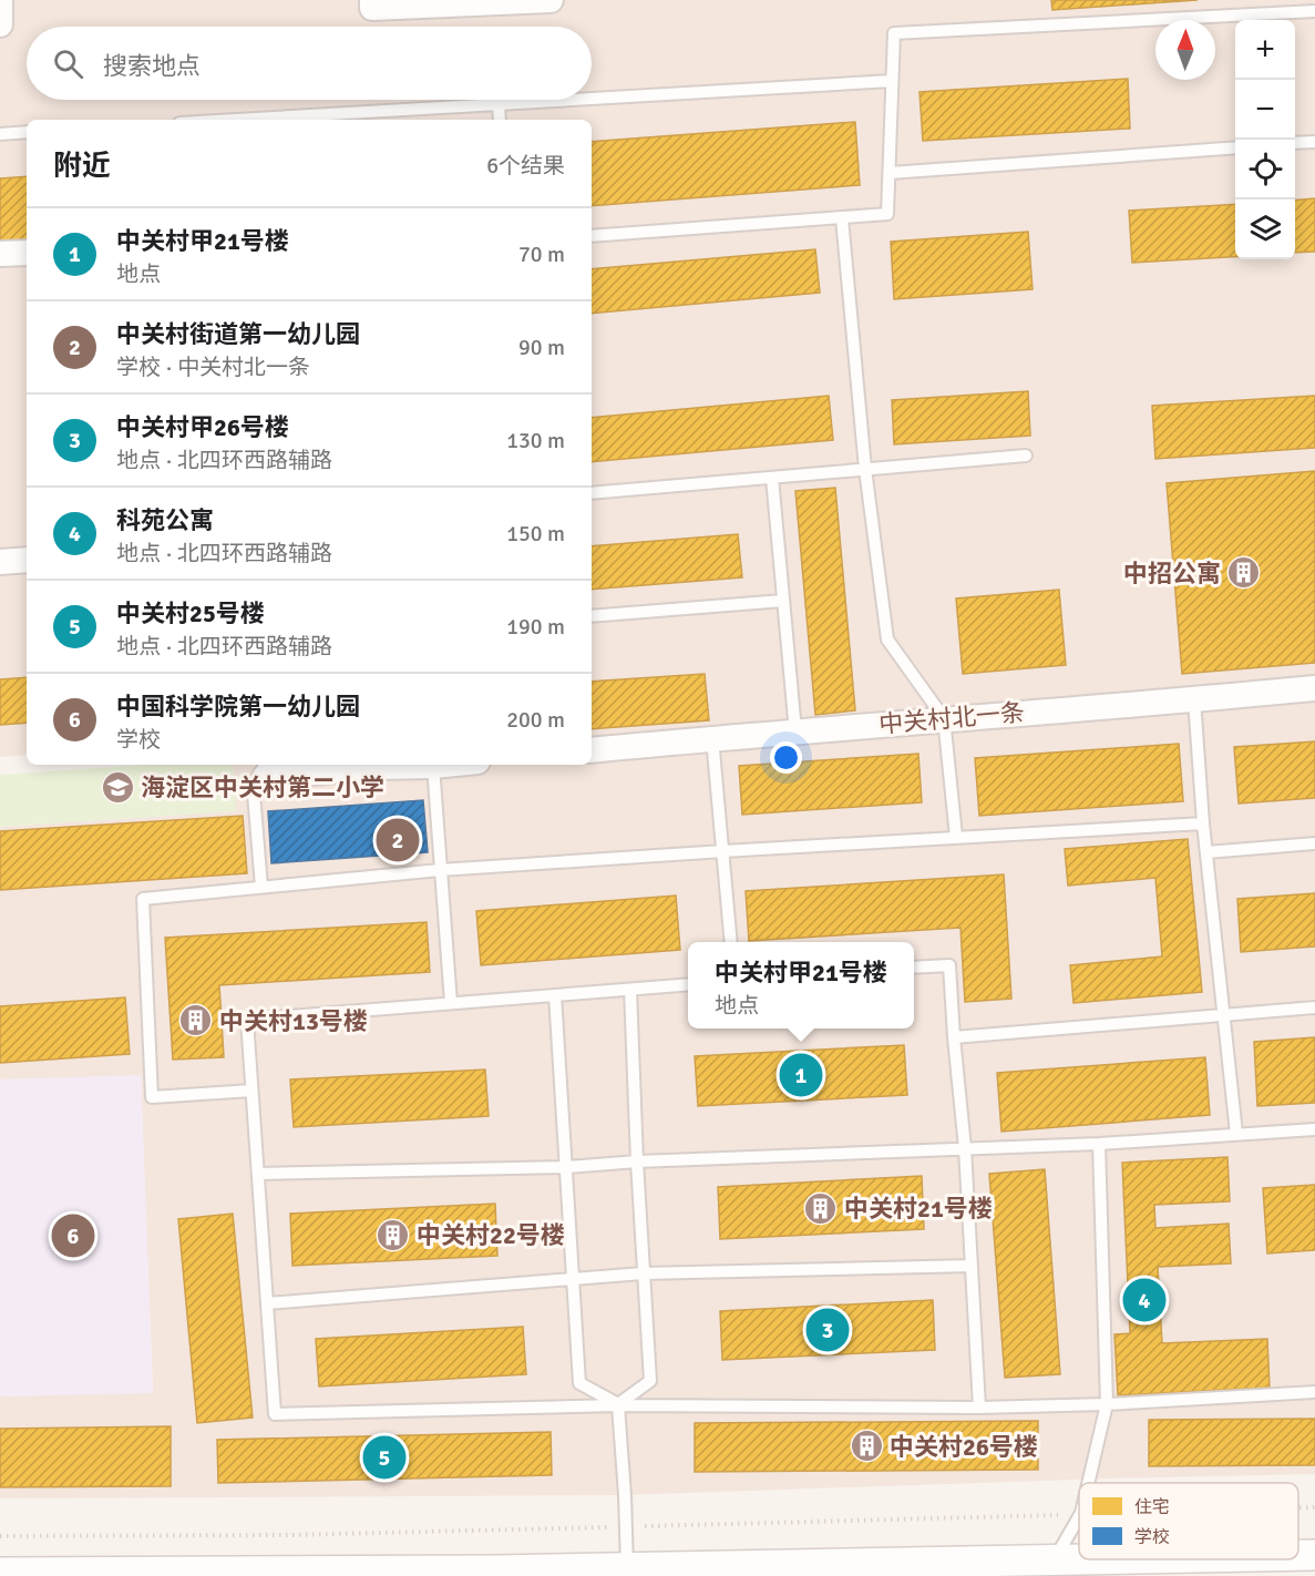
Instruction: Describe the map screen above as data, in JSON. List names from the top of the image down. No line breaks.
{"streets":{"street":["中关村北一条"]},"places":{"building":["中招公寓","中关村13号楼","中关村21号楼","中关村22号楼","中关村26号楼"],"school or university":["海淀区中关村第二小学"]},"legend":["住宅","学校"],"north":"top","page":{"map_buttons":["+","−"],"search":"搜索地点","heading":["附近","6个结果"],"list":[{"mark":"1","name":"中关村甲21号楼","note":"地点","value":"70 m"},{"mark":"2","name":"中关村街道第一幼儿园","note":"学校 · 中关村北一条","value":"90 m"},{"mark":"3","name":"中关村甲26号楼","note":"地点 · 北四环西路辅路","value":"130 m"},{"mark":"4","name":"科苑公寓","note":"地点 · 北四环西路辅路","value":"150 m"},{"mark":"5","name":"中关村25号楼","note":"地点 · 北四环西路辅路","value":"190 m"},{"mark":"6","name":"中国科学院第一幼儿园","note":"学校","value":"200 m"}],"pins":["2","1","6","4","3","5"],"popup":["中关村甲21号楼","地点"]}}
